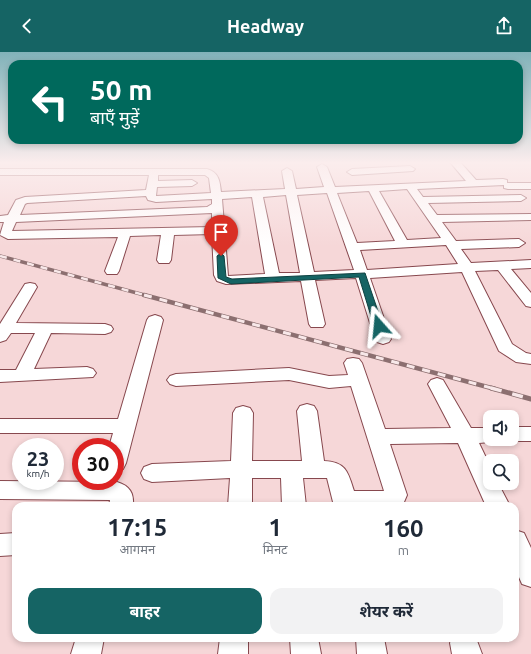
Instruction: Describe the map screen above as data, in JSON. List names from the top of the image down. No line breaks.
{"page":{"header":"Headway","turn":["50 m","बाएँ मुड़ें"],"speed":"23 km/h","limit":"30","eta":["17:15","आगमन","1","मिनट","160","m"],"buttons":["बाहर","शेयर करें"]}}
